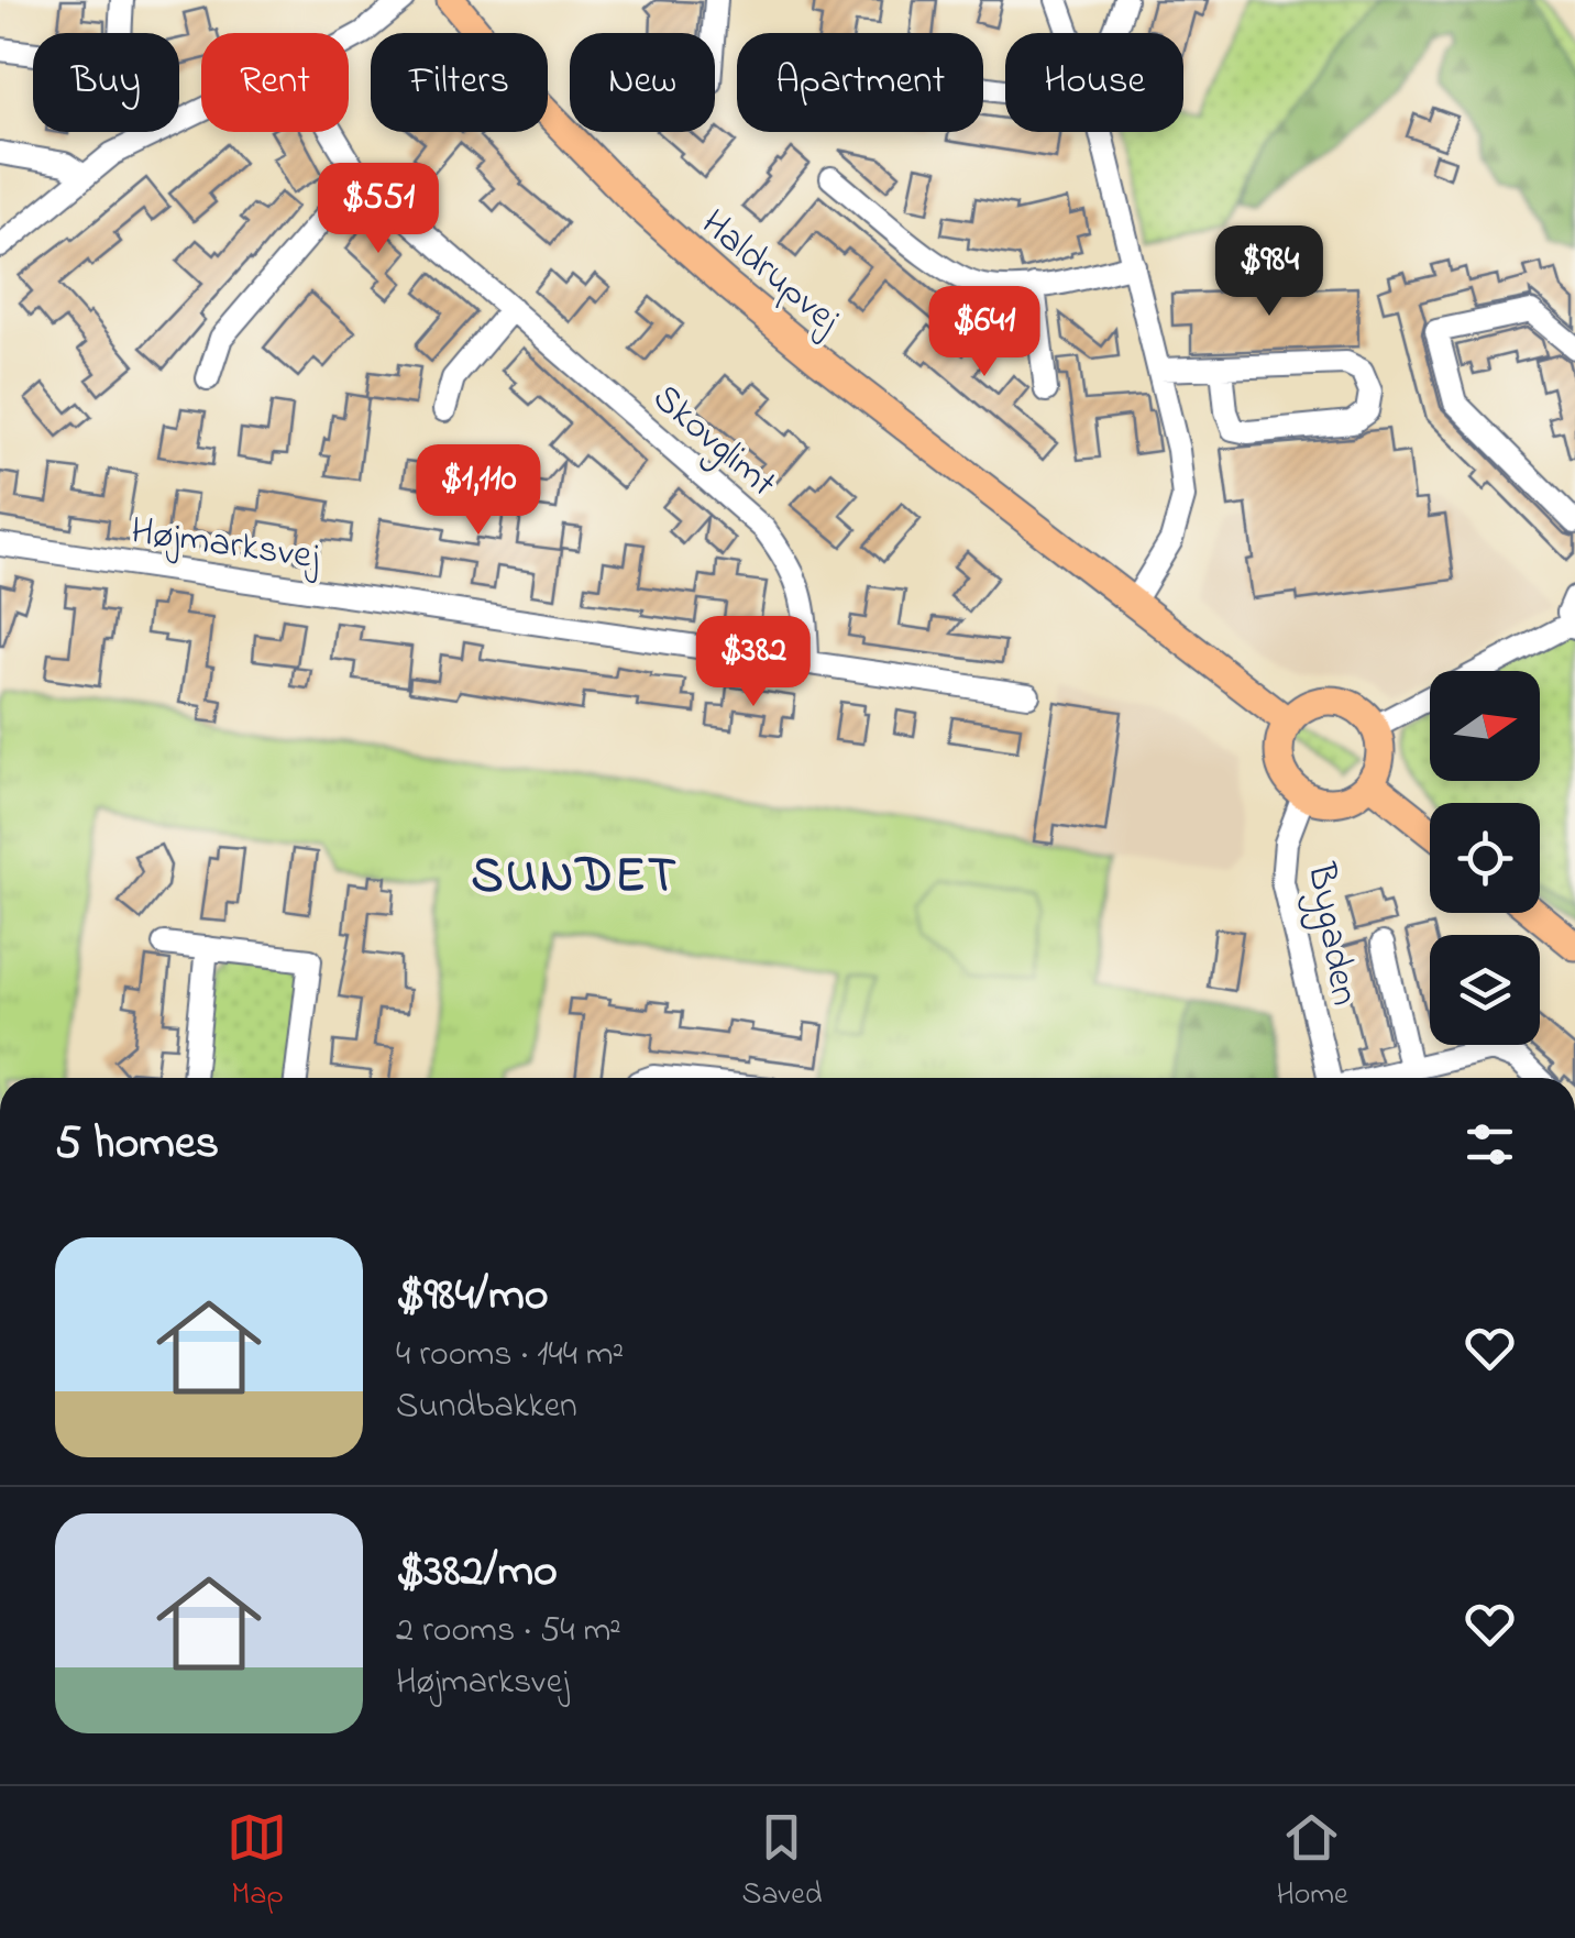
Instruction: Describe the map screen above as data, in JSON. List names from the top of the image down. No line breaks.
{"streets":{"main road":["Haldrupvej"],"street":["Skovglimt","Højmarksvej","Bygaden"]},"crossings":[["Haldrupvej","Bygaden"],["Skovglimt","Højmarksvej"]],"districts":["SUNDET"],"north":"right","page":{"chip":["Buy","Rent","Filters","New","Apartment","House"],"price":["$551","$984","$641","$1,110","$382"],"heading":"5 homes","list":[{"name":"$984/mo","note":"4 rooms · 144 m² · Sundbakken"},{"name":"$382/mo","note":"2 rooms · 54 m² · Højmarksvej"}],"tabs":["Map","Saved","Home"]}}
